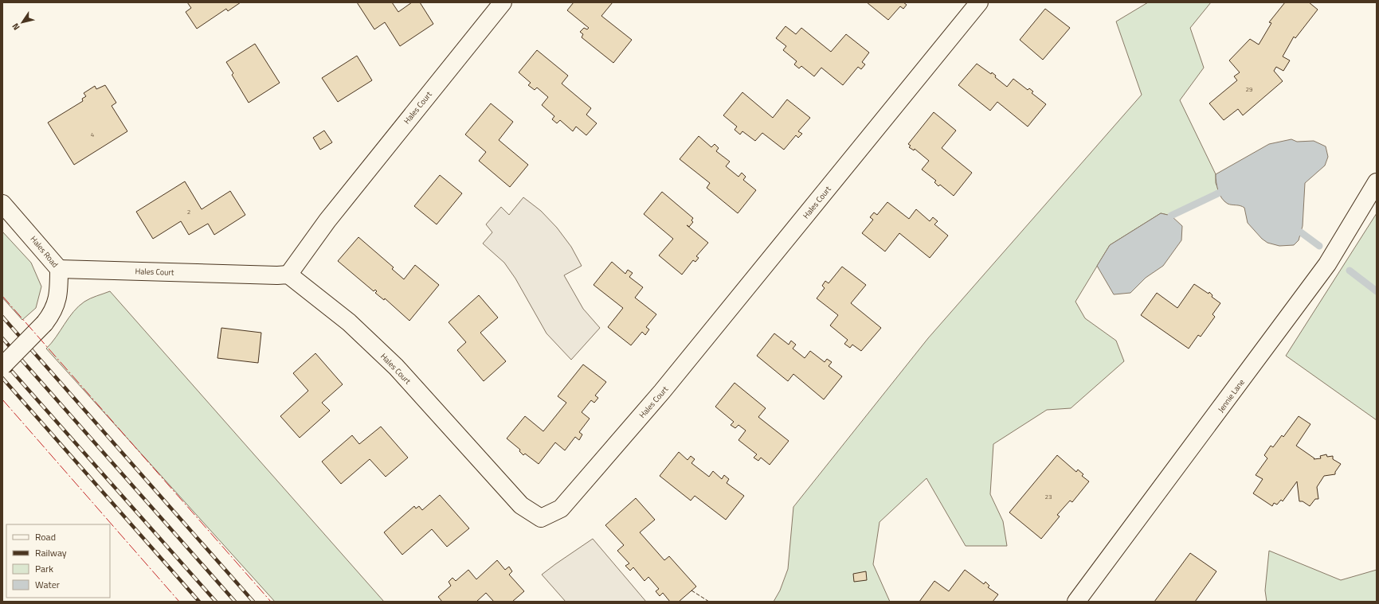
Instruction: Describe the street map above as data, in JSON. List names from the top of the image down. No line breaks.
{"streets":{"street":["Hales Court","Hales Road","Jennie Lane"]},"crossings":[["Hales Court","Hales Road"]],"house_numbers":["29","4","2","23"],"legend":["Road","Railway","Park","Water"],"north":"bottom left"}
